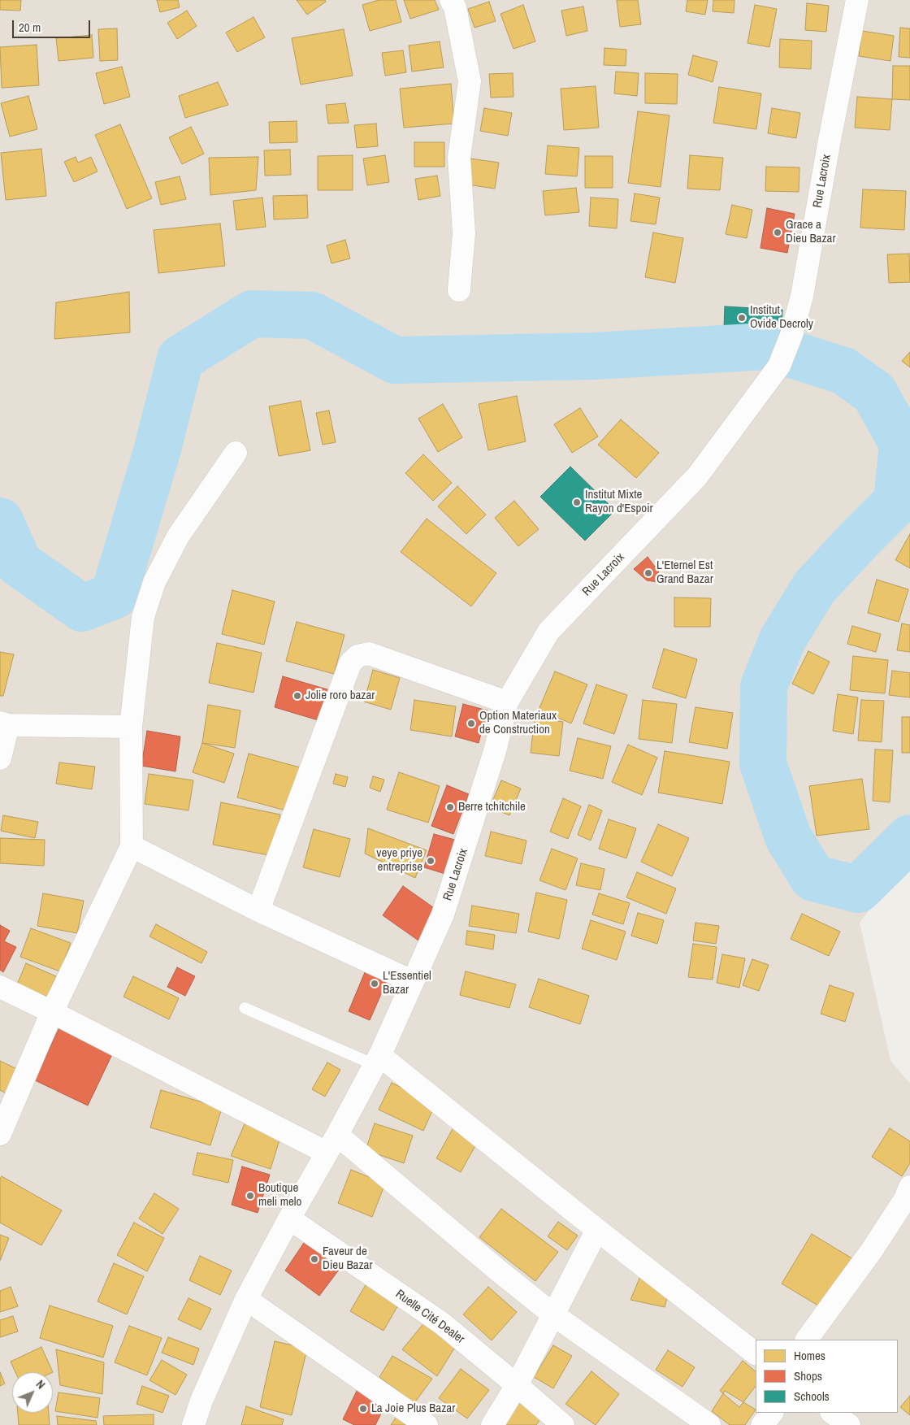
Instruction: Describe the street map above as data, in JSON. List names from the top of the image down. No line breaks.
{"streets":{"street":["Rue Lacroix","Ruelle Cité Dealer"]},"crossings":[["Rue Lacroix","Ruelle Cité Dealer"]],"places":["Grace a Dieu Bazar","Institut Ovide Decroly","Institut Mixte Rayon d'Espoir","L'Eternel Est Grand Bazar","Jolie roro bazar","Option Materiaux de Construction","Berre tchitchile","veye priye entreprise","L'Essentiel Bazar","Boutique meli melo","Faveur de Dieu Bazar","La Joie Plus Bazar"],"legend":["Homes","Shops","Schools"],"scale_bar":"20 m","north":"top right"}
